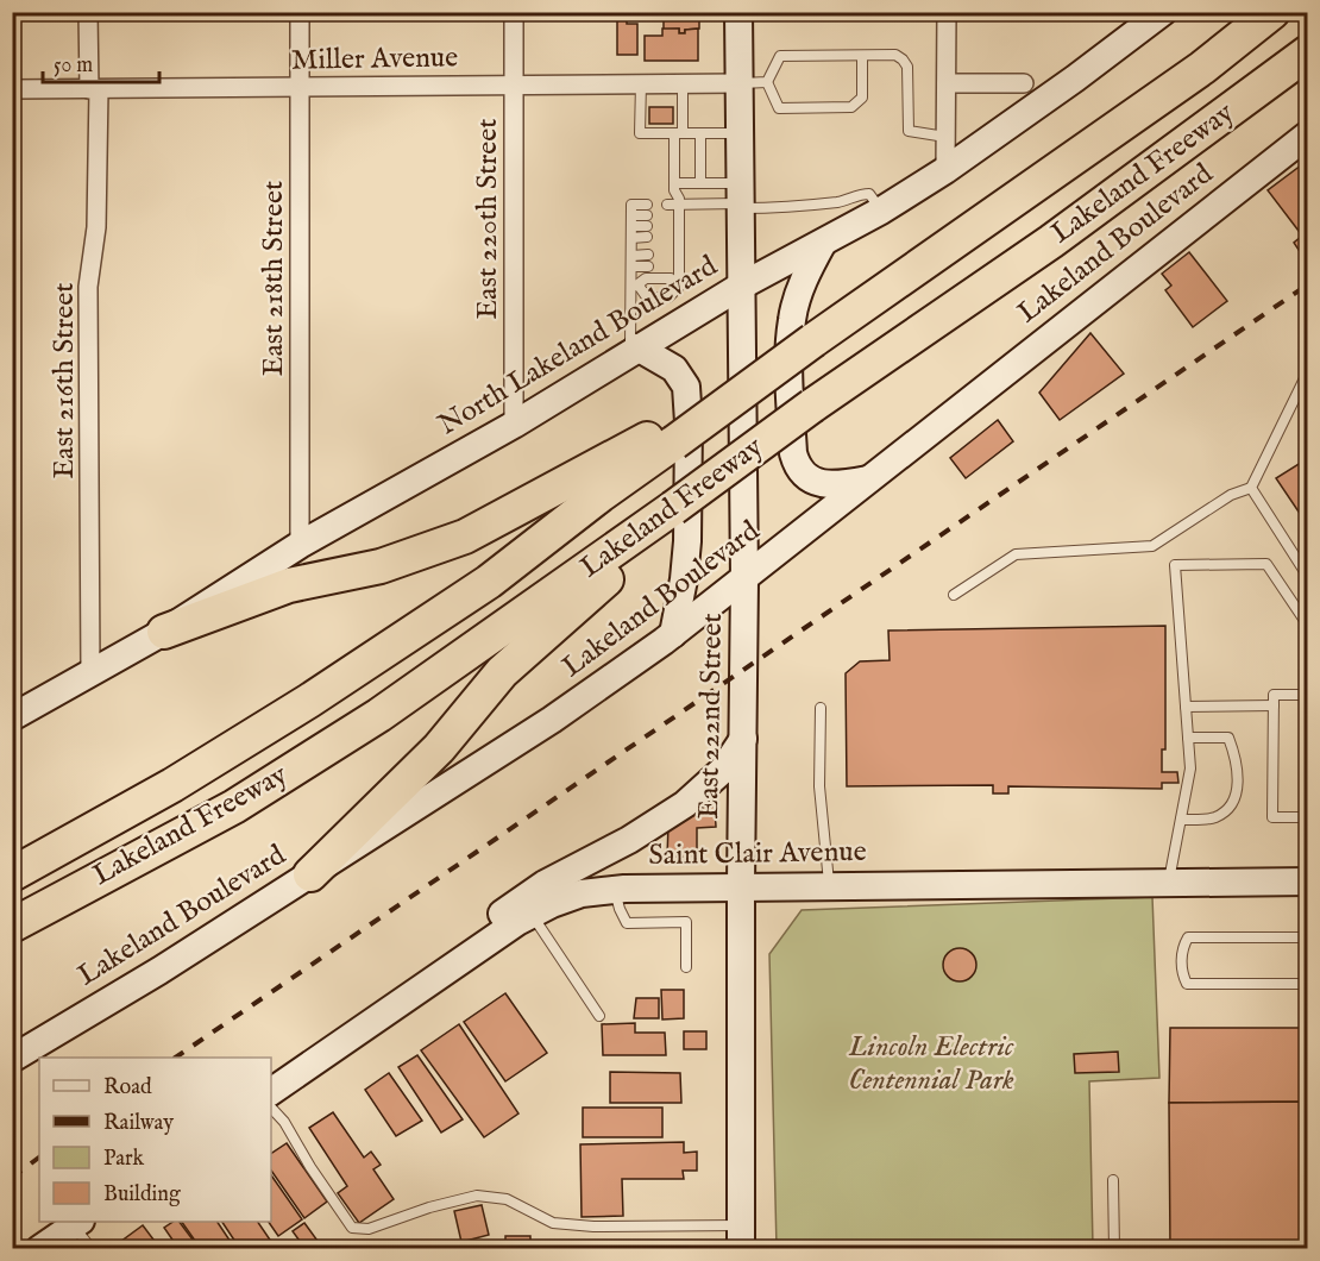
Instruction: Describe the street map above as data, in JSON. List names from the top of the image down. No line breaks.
{"streets":{"highway":["Lakeland Freeway"],"street":["Miller Avenue","East 220th Street","Lakeland Boulevard","East 218th Street","North Lakeland Boulevard","East 216th Street","East 222nd Street","Saint Clair Avenue"]},"crossings":[["Miller Avenue","East 220th Street"],["Miller Avenue","East 218th Street"],["Miller Avenue","East 216th Street"],["Miller Avenue","East 222nd Street"],["East 220th Street","North Lakeland Boulevard"],["Lakeland Boulevard","East 222nd Street"],["East 218th Street","North Lakeland Boulevard"],["North Lakeland Boulevard","East 216th Street"],["North Lakeland Boulevard","East 222nd Street"],["East 222nd Street","Saint Clair Avenue"]],"parks":["Lincoln Electric Centennial Park"],"legend":["Road","Railway","Park","Building"],"scale_bar":"50 m"}
